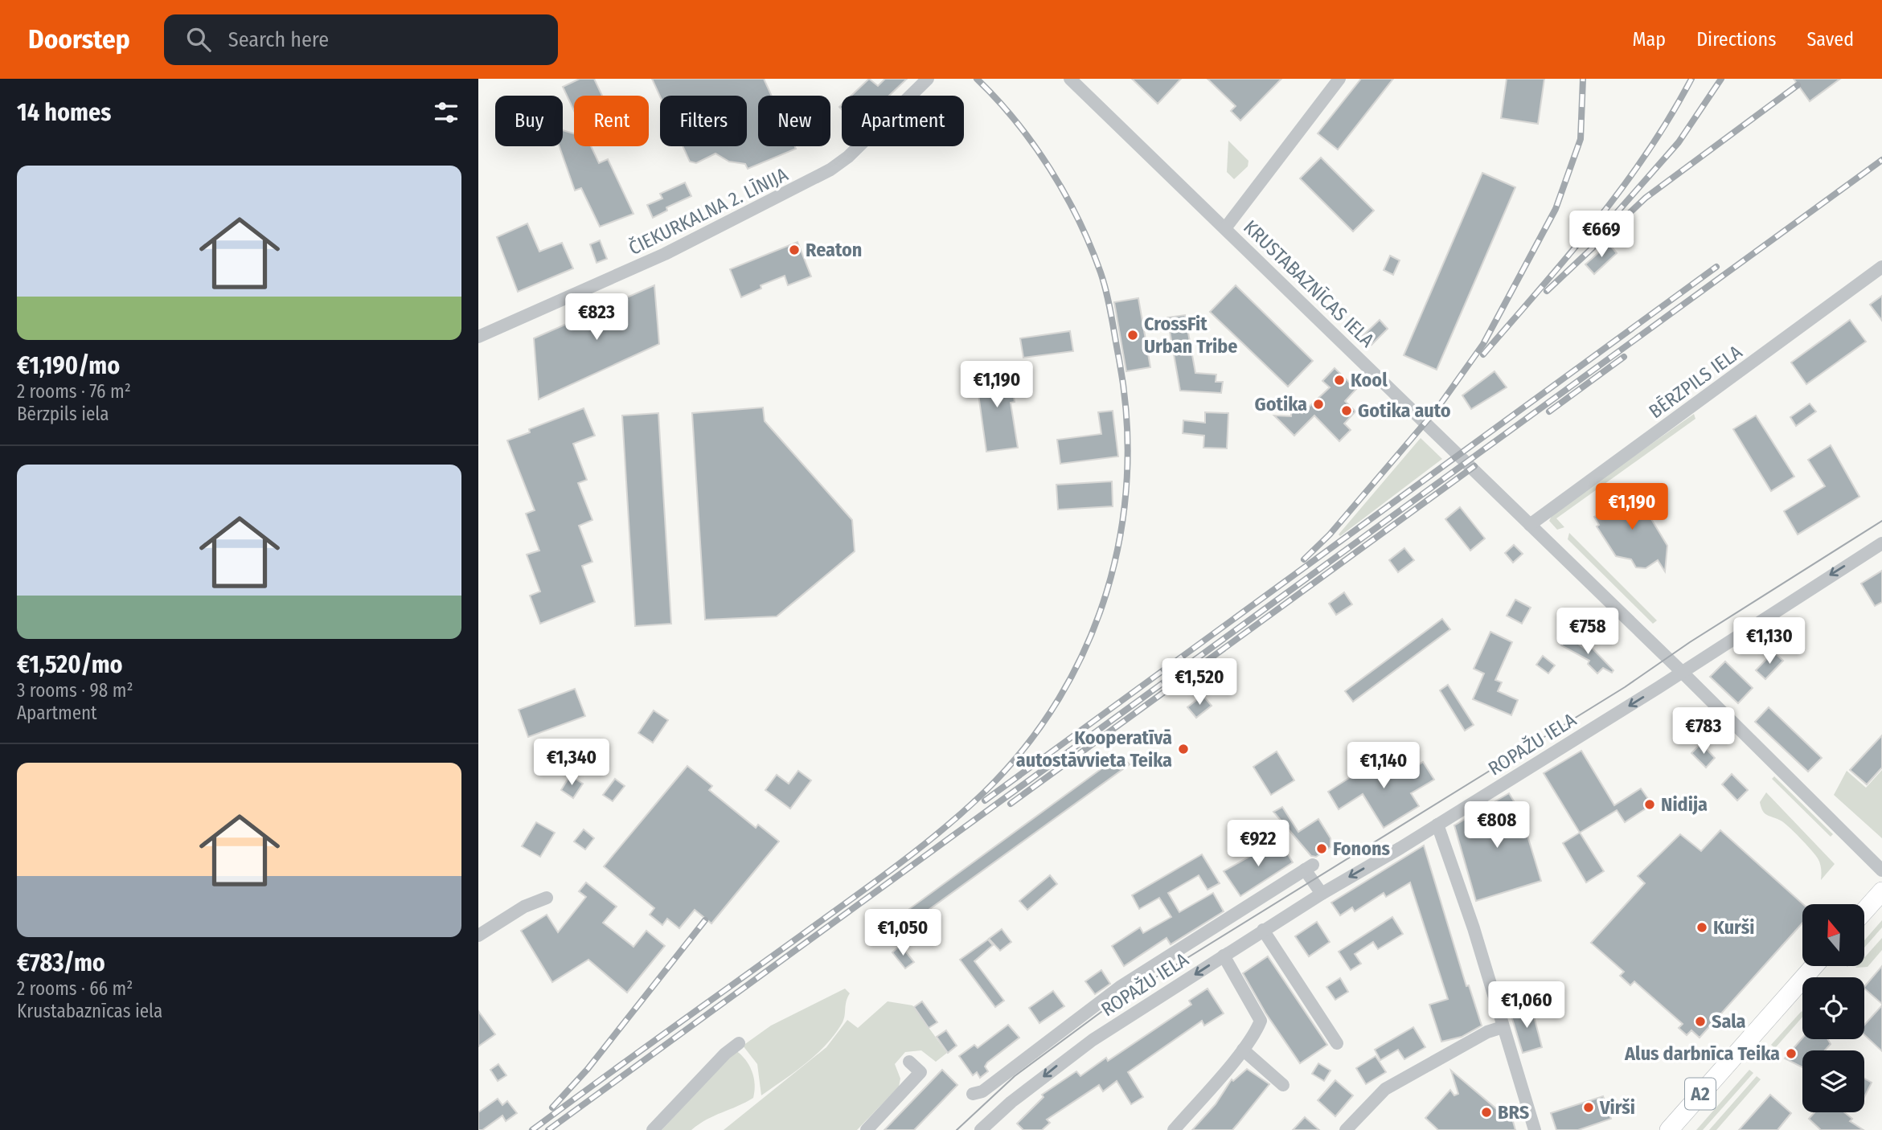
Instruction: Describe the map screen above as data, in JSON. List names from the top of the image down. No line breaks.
{"streets":{"highway":["A2"],"street":["ČIEKURKALNA 2. LĪNIJA","KRUSTABAZNĪCAS IELA","BĒRZPILS IELA","ROPAŽU IELA"]},"crossings":[["KRUSTABAZNĪCAS IELA","BĒRZPILS IELA"],["KRUSTABAZNĪCAS IELA","ROPAŽU IELA"]],"places":["Reaton","CrossFit Urban Tribe","Kool","Gotika","Gotika auto","Kooperatīvā autostāvvieta Teika","Nidija","Fonons","Kurši","Sala","Alus darbnīca Teika","Virši","BRS"],"north":"top","page":{"header":"Doorstep","search":"Search here","nav":["Map","Directions","Saved"],"heading":"14 homes","chip":["Buy","Rent","Filters","New","Apartment"],"list":[{"name":"€1,190/mo","note":"2 rooms · 76 m² · Bērzpils iela"},{"name":"€1,520/mo","note":"3 rooms · 98 m² · Apartment"},{"name":"€783/mo","note":"2 rooms · 66 m² · Krustabaznīcas iela"}],"price":["€669","€823","€1,190","€1,190","€758","€1,130","€1,520","€783","€1,340","€1,140","€808","€922","€1,050","€1,060"]}}
